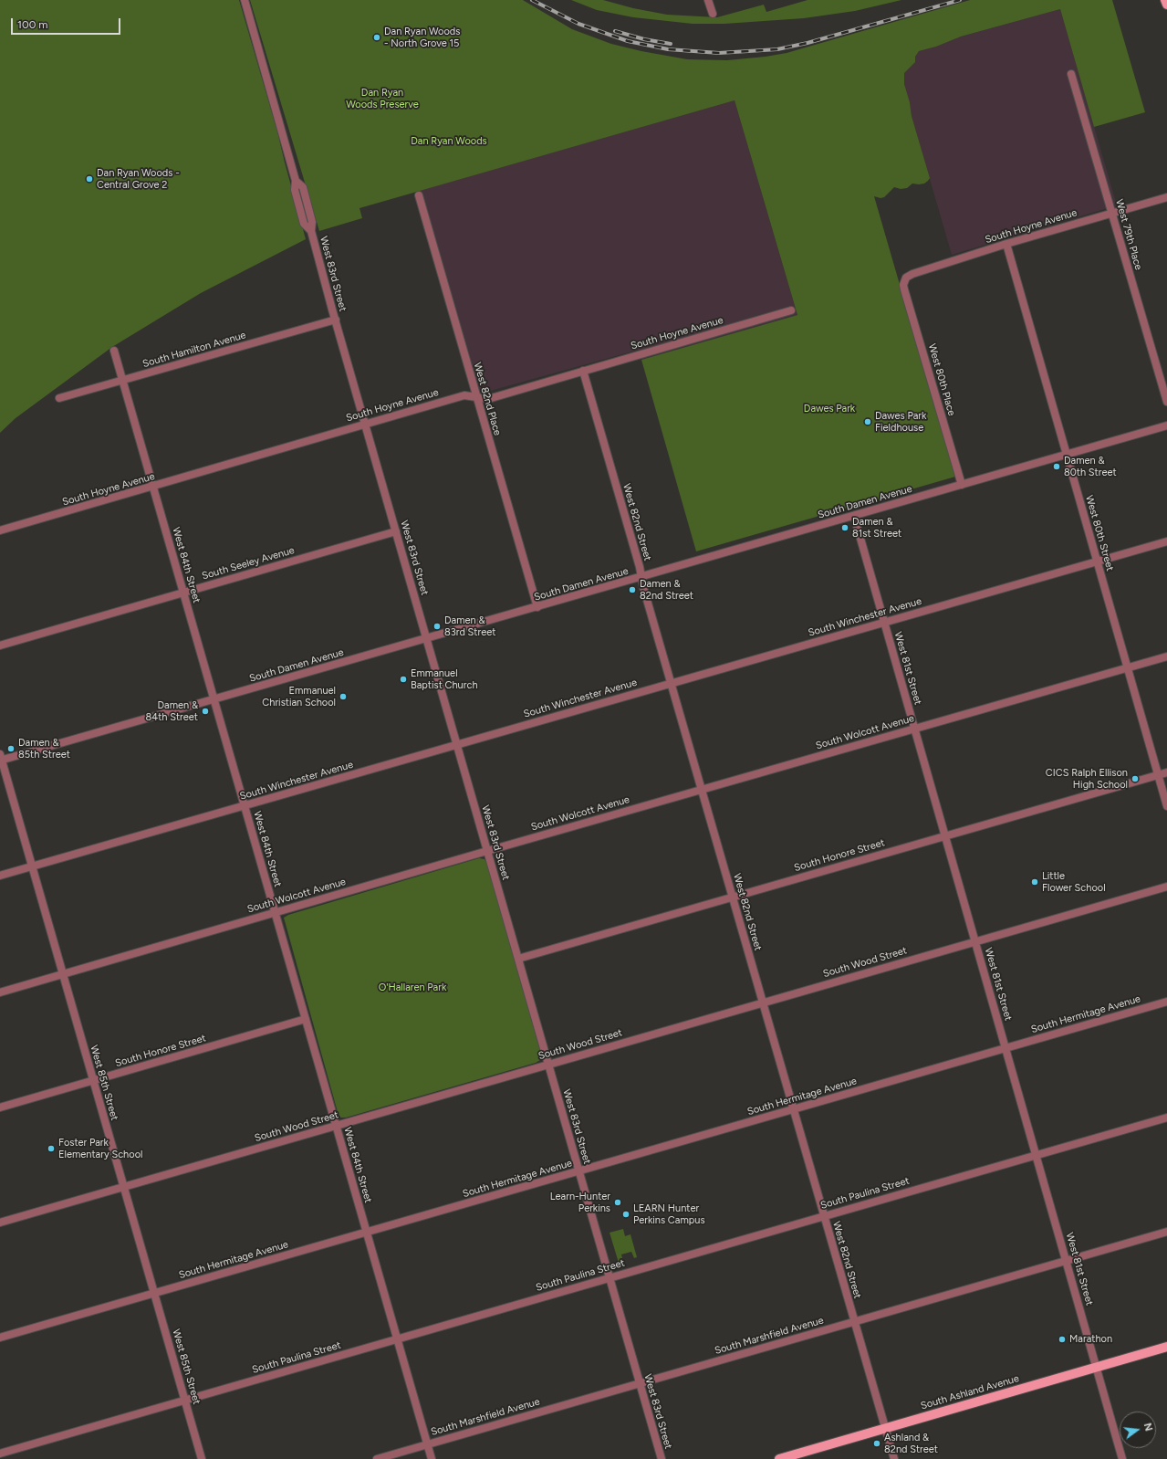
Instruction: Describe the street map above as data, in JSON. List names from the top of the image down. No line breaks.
{"streets":{"main road":["South Ashland Avenue"],"street":["South Hoyne Avenue","West 79th Place","West 83rd Street","South Hamilton Avenue","West 80th Place","West 82nd Place","South Damen Avenue","West 82nd Street","West 80th Street","South Seeley Avenue","West 84th Street","South Winchester Avenue","West 81st Street","South Wolcott Avenue","South Honore Street","South Wood Street","South Hermitage Avenue","West 85th Street","South Paulina Street","South Marshfield Avenue"]},"crossings":[["South Hoyne Avenue","West 79th Place"],["South Hoyne Avenue","West 83rd Street"],["South Hoyne Avenue","West 80th Place"],["South Hoyne Avenue","West 82nd Place"],["South Hoyne Avenue","West 82nd Street"],["South Hoyne Avenue","West 80th Street"],["South Hoyne Avenue","West 84th Street"],["West 83rd Street","South Hamilton Avenue"],["West 83rd Street","South Damen Avenue"],["West 83rd Street","South Seeley Avenue"],["West 83rd Street","South Winchester Avenue"],["West 83rd Street","South Wolcott Avenue"],["West 83rd Street","South Honore Street"],["West 83rd Street","South Wood Street"],["West 83rd Street","South Hermitage Avenue"],["West 83rd Street","South Paulina Street"],["West 83rd Street","South Marshfield Avenue"],["South Hamilton Avenue","West 84th Street"],["West 80th Place","South Damen Avenue"],["West 82nd Place","South Damen Avenue"],["South Damen Avenue","West 82nd Street"],["South Damen Avenue","West 80th Street"],["South Damen Avenue","West 84th Street"],["South Damen Avenue","West 81st Street"],["South Damen Avenue","West 85th Street"],["West 82nd Street","South Winchester Avenue"],["West 82nd Street","South Wolcott Avenue"],["West 82nd Street","South Honore Street"],["West 82nd Street","South Wood Street"],["West 82nd Street","South Hermitage Avenue"],["West 82nd Street","South Paulina Street"],["West 82nd Street","South Marshfield Avenue"],["West 82nd Street","South Ashland Avenue"],["West 80th Street","South Winchester Avenue"],["West 80th Street","South Wolcott Avenue"],["West 80th Street","South Honore Street"],["South Seeley Avenue","West 84th Street"],["West 84th Street","South Winchester Avenue"],["West 84th Street","South Wolcott Avenue"],["West 84th Street","South Honore Street"],["West 84th Street","South Wood Street"],["West 84th Street","South Hermitage Avenue"],["West 84th Street","South Paulina Street"],["West 84th Street","South Marshfield Avenue"],["South Winchester Avenue","West 81st Street"],["South Winchester Avenue","West 85th Street"],["West 81st Street","South Wolcott Avenue"],["West 81st Street","South Honore Street"],["West 81st Street","South Wood Street"],["West 81st Street","South Hermitage Avenue"],["West 81st Street","South Paulina Street"],["West 81st Street","South Marshfield Avenue"],["West 81st Street","South Ashland Avenue"],["South Wolcott Avenue","West 85th Street"],["South Honore Street","West 85th Street"],["South Wood Street","West 85th Street"],["South Hermitage Avenue","West 85th Street"],["West 85th Street","South Paulina Street"]],"parks":["Dan Ryan Woods Preserve","Dan Ryan Woods","Dawes Park","O'Hallaren Park"],"places":["Dan Ryan Woods - North Grove 15","Dan Ryan Woods - Central Grove 2","Dawes Park Fieldhouse","Damen & 80th Street","Damen & 81st Street","Damen & 82nd Street","Damen & 83rd Street","Emmanuel Baptist Church","Emmanuel Christian School","Damen & 84th Street","Damen & 85th Street","CICS Ralph Ellison High School","Little Flower School","Foster Park Elementary School","Learn-Hunter Perkins","LEARN Hunter Perkins Campus","Marathon","Ashland & 82nd Street"],"scale_bar":"100 m","north":"right"}
